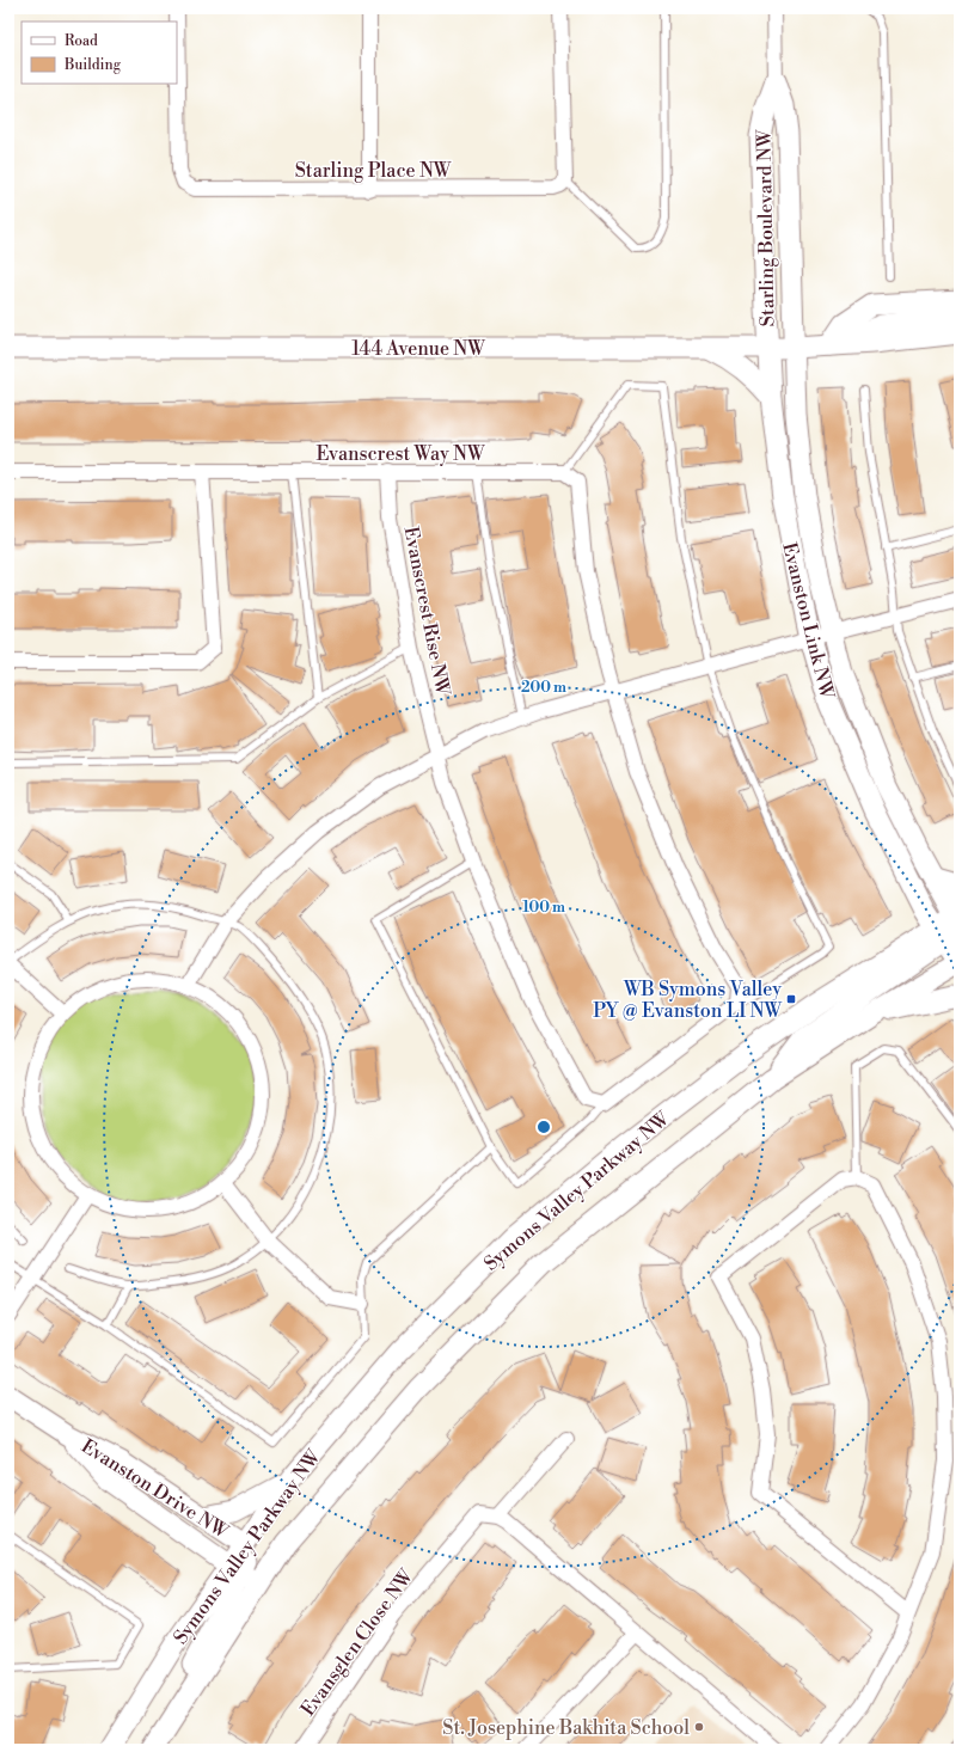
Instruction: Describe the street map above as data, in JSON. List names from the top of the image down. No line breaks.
{"streets":{"main road":["Starling Boulevard NW","144 Avenue NW","Evanston Link NW","Symons Valley Parkway NW","Evanston Drive NW"],"street":["Starling Place NW","Evanscrest Way NW","Evanscrest Rise NW","Evansglen Close NW"]},"crossings":[["Starling Boulevard NW","144 Avenue NW"],["Starling Boulevard NW","Evanston Link NW"],["144 Avenue NW","Evanston Link NW"],["Evanscrest Way NW","Evanscrest Rise NW"],["Evanston Link NW","Symons Valley Parkway NW"],["Symons Valley Parkway NW","Evanston Drive NW"]],"places":{"transit":["WB Symons Valley PY @ Evanston LI NW"],"other":["St. Josephine Bakhita School"]},"legend":["Road","Building"],"rings":["200 m","100 m"]}
